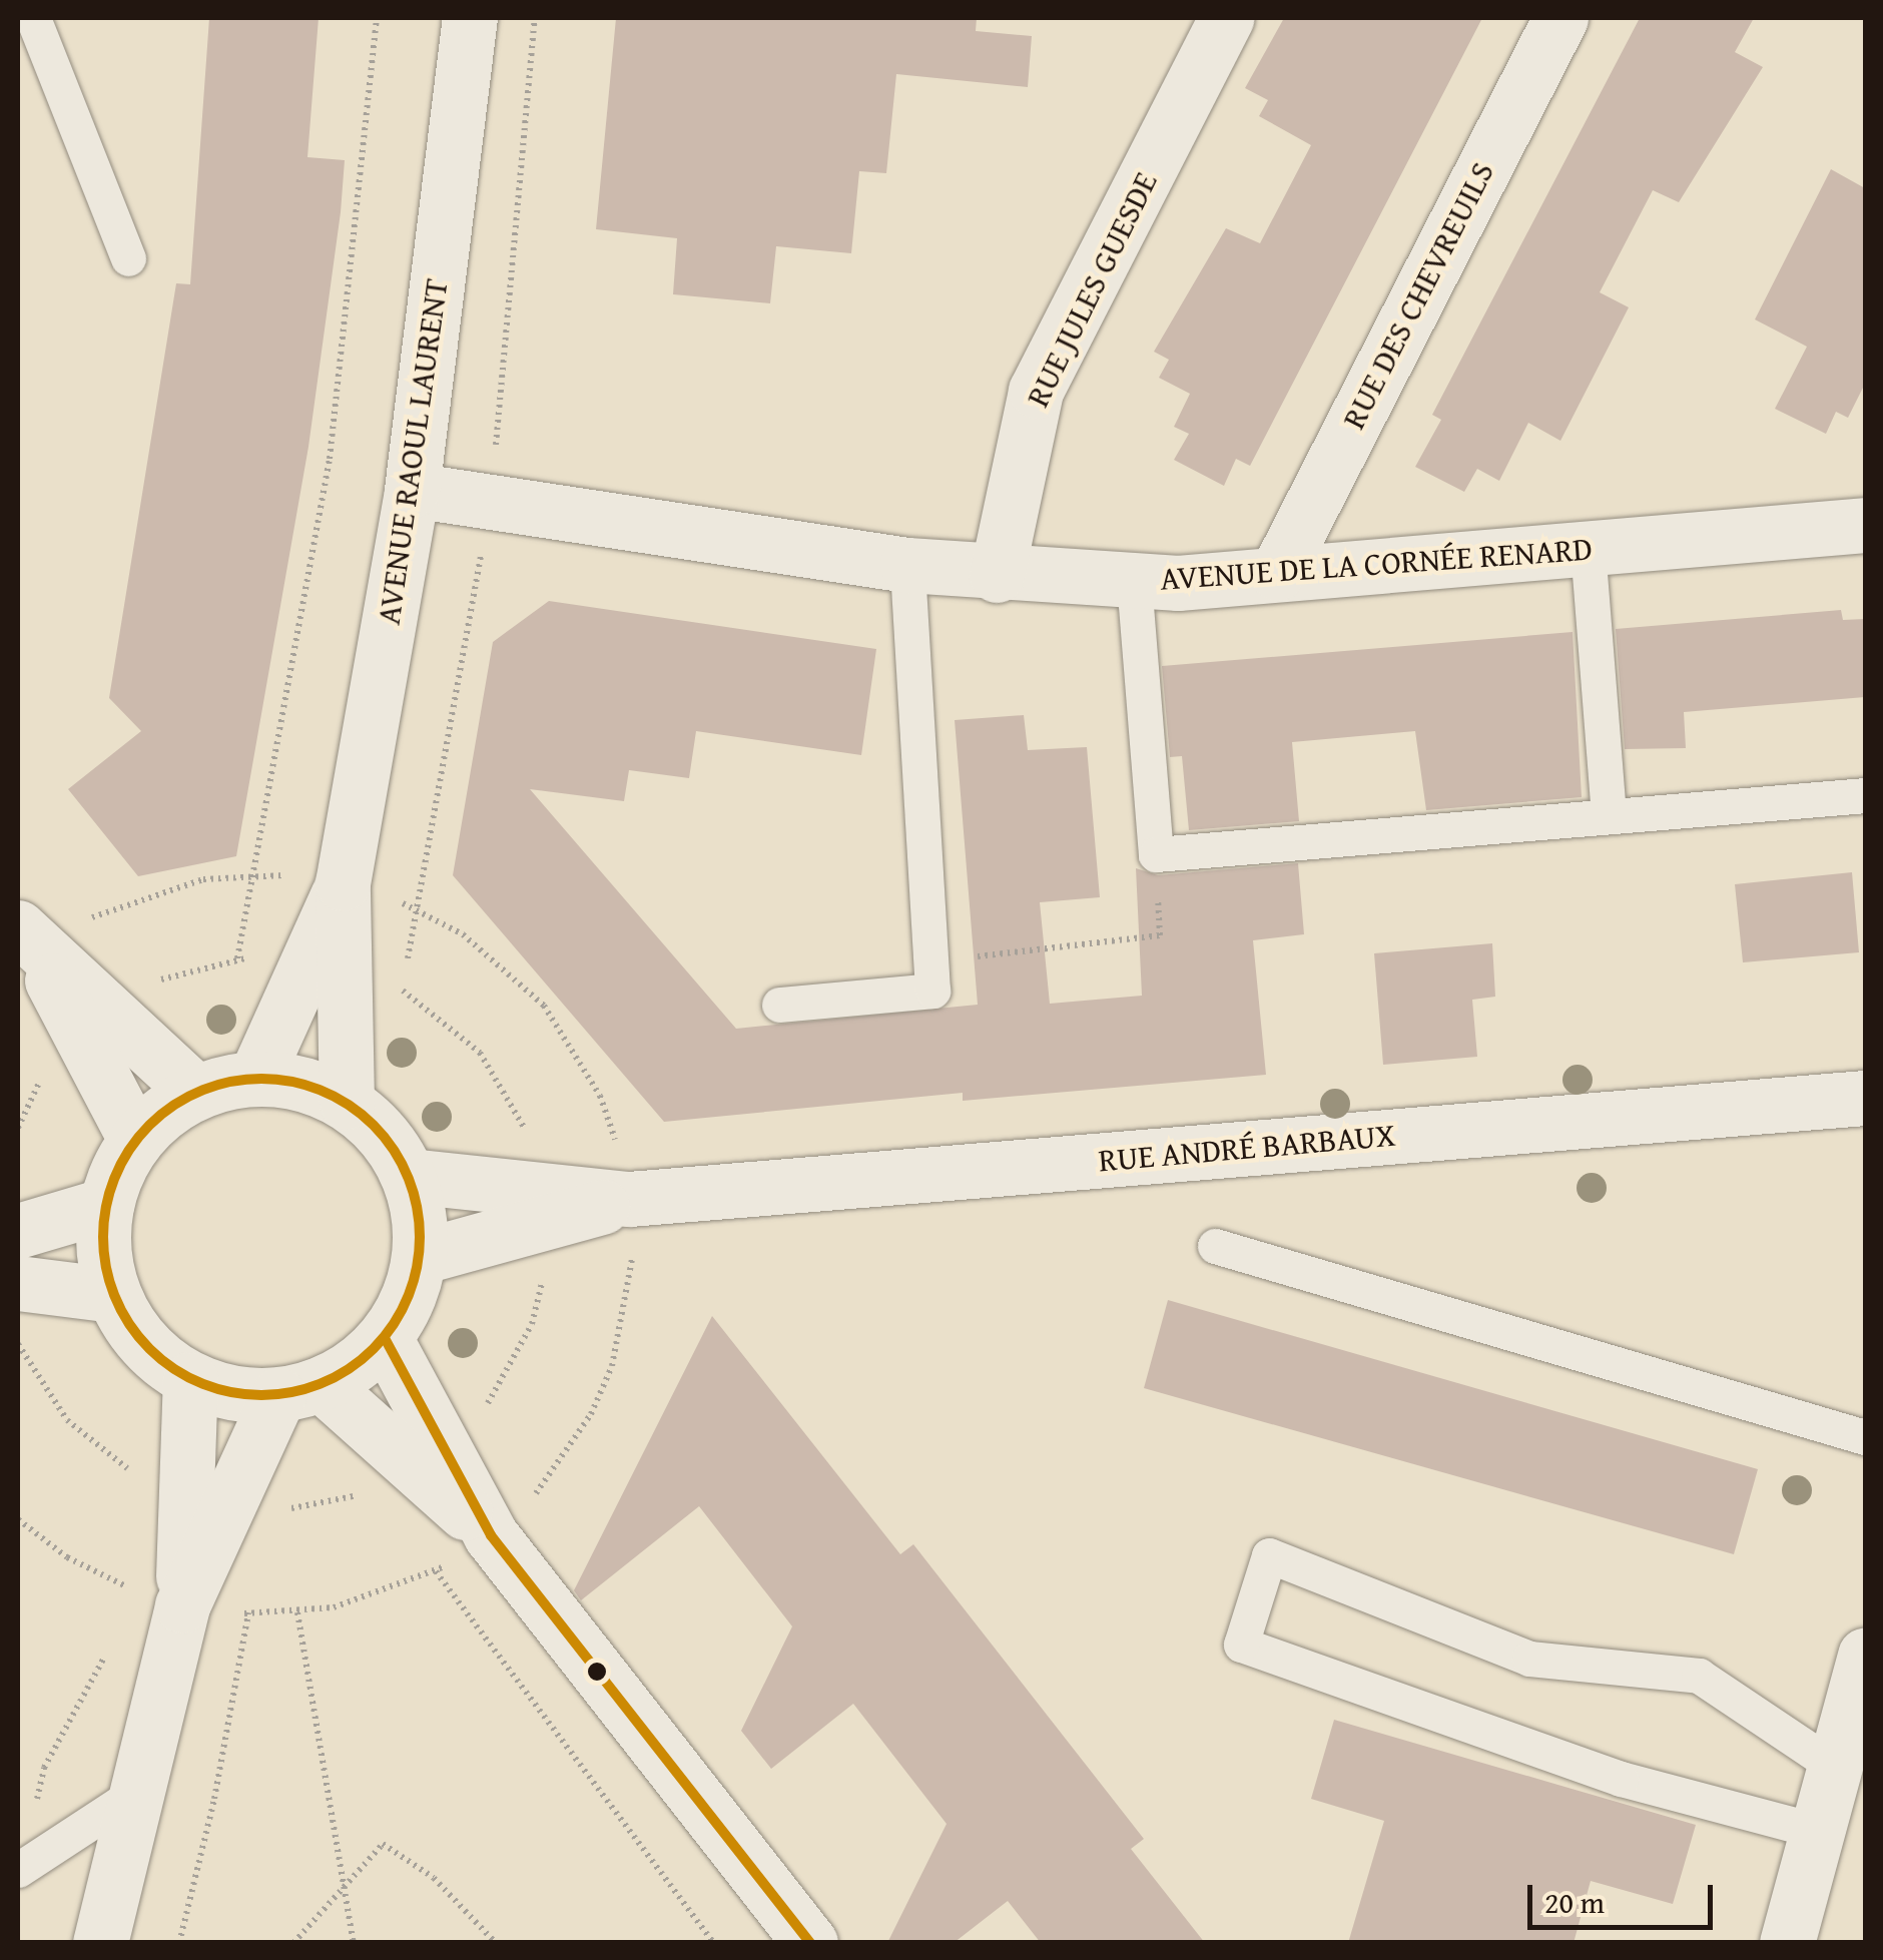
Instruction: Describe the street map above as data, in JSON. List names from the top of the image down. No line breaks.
{"streets":{"street":["RUE JULES GUESDE","RUE DES CHEVREUILS","AVENUE RAOUL LAURENT","AVENUE DE LA CORNÉE RENARD","RUE ANDRÉ BARBAUX"]},"crossings":[["RUE JULES GUESDE","AVENUE DE LA CORNÉE RENARD"],["RUE DES CHEVREUILS","AVENUE DE LA CORNÉE RENARD"],["AVENUE RAOUL LAURENT","AVENUE DE LA CORNÉE RENARD"],["AVENUE RAOUL LAURENT","RUE ANDRÉ BARBAUX"]],"scale_bar":"20 m"}
